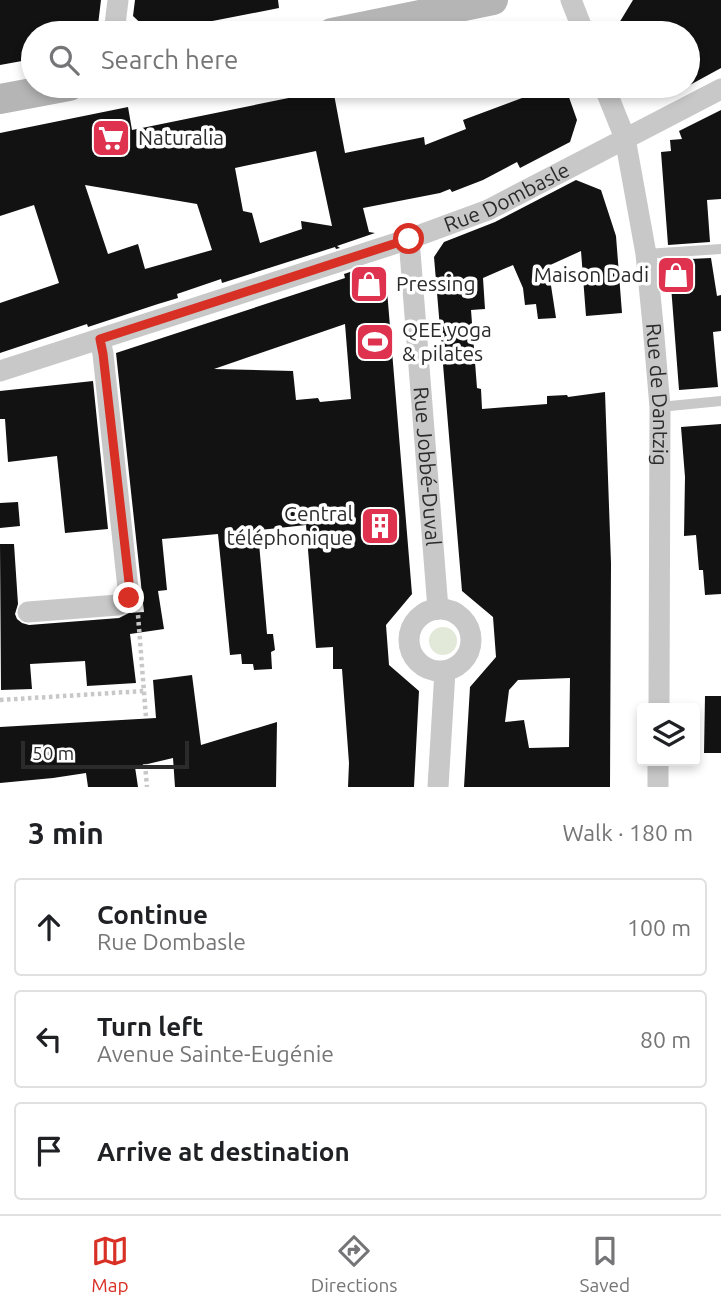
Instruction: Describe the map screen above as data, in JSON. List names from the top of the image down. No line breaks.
{"streets":{"street":["Rue Dombasle","Rue de Dantzig","Rue Jobbé-Duval"]},"crossings":[["Rue Dombasle","Rue de Dantzig"],["Rue Dombasle","Rue Jobbé-Duval"]],"places":{"supermarket":["Naturalia"],"shop":["Maison Dadi","Pressing"],"sports":["QEE yoga & pilates"],"building":["Central téléphonique"]},"scale_bar":"50 m","page":{"search":"Search here","scale":"50 m","heading":["3 min","Walk · 180 m"],"list":[["Continue","Rue Dombasle","100 m"],["Turn left","Avenue Sainte-Eugénie","80 m"],"Arrive at destination"],"nav":["Map","Directions","Saved"]}}
